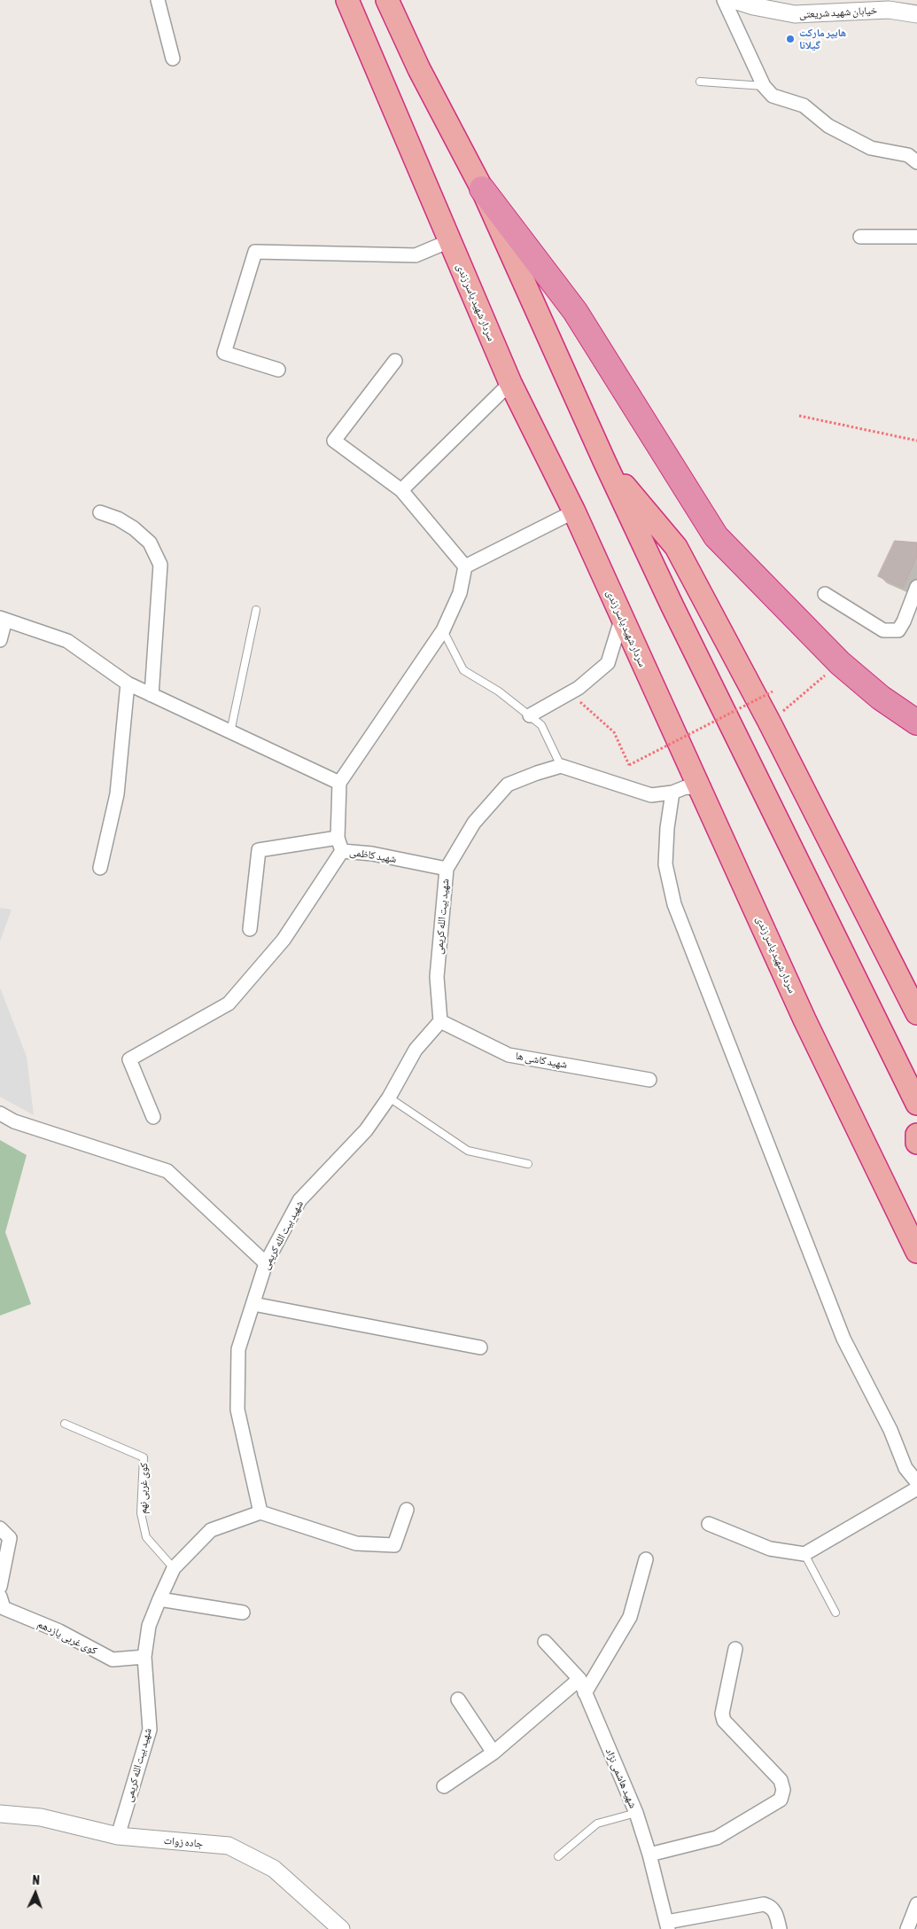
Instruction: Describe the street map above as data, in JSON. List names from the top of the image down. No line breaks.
{"streets":{"highway":["سردار شهید یاسر زندی"],"street":["خیابان شهید شریعتی","شهید کاظمی","شهید بیت الله کریمی","شهید کاشی ها","کوی غربی یازدهم","شهید هاشمی نژاد","جاده زوات"],"lane":["کوی غربی نهم"]},"crossings":[["شهید کاظمی","شهید بیت الله کریمی"],["شهید بیت الله کریمی","شهید کاشی ها"],["شهید بیت الله کریمی","کوی غربی نهم"],["شهید بیت الله کریمی","کوی غربی یازدهم"],["شهید بیت الله کریمی","جاده زوات"]],"places":["هایپر مارکت گیلانا"],"north":"top"}
